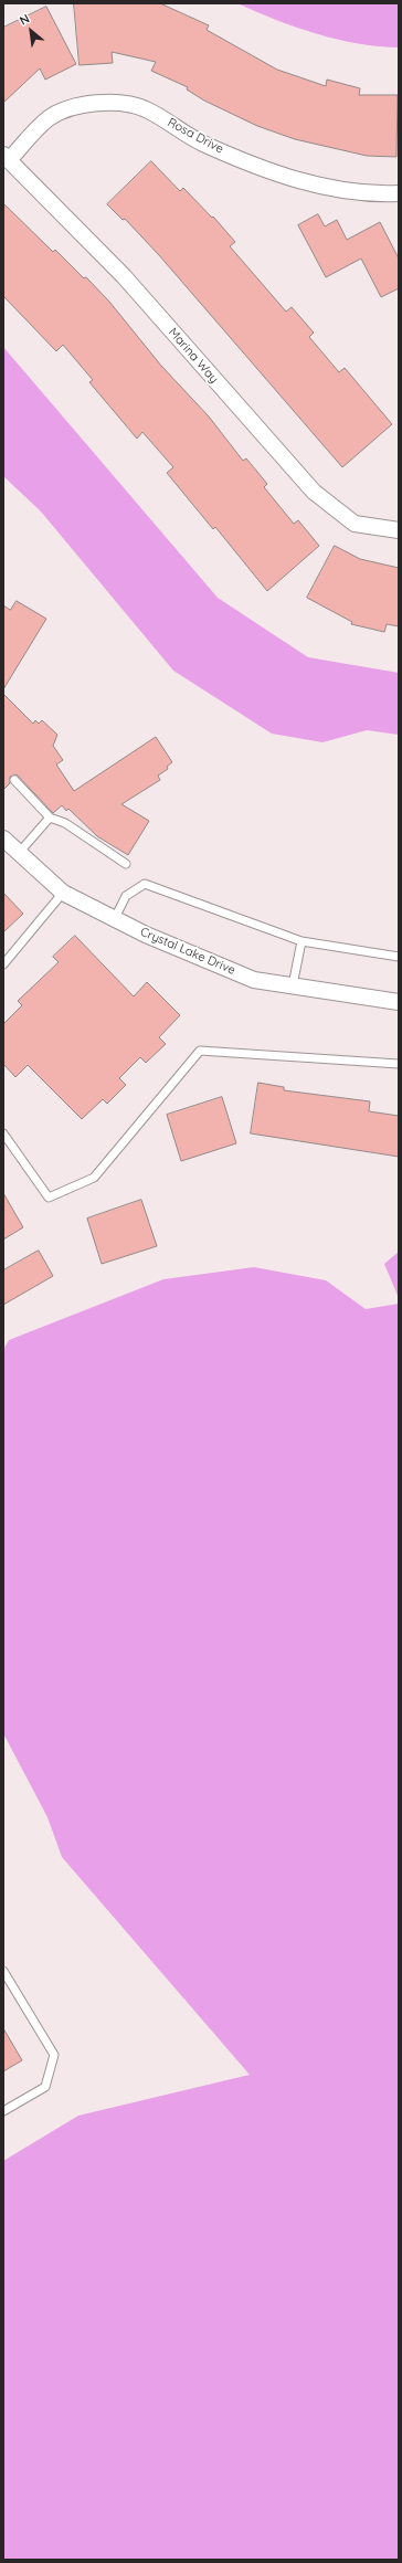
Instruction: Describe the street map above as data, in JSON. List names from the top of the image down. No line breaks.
{"streets":{"street":["Rosa Drive","Marina Way","Crystal Lake Drive"]},"crossings":[["Rosa Drive","Marina Way"]],"north":"top left"}
